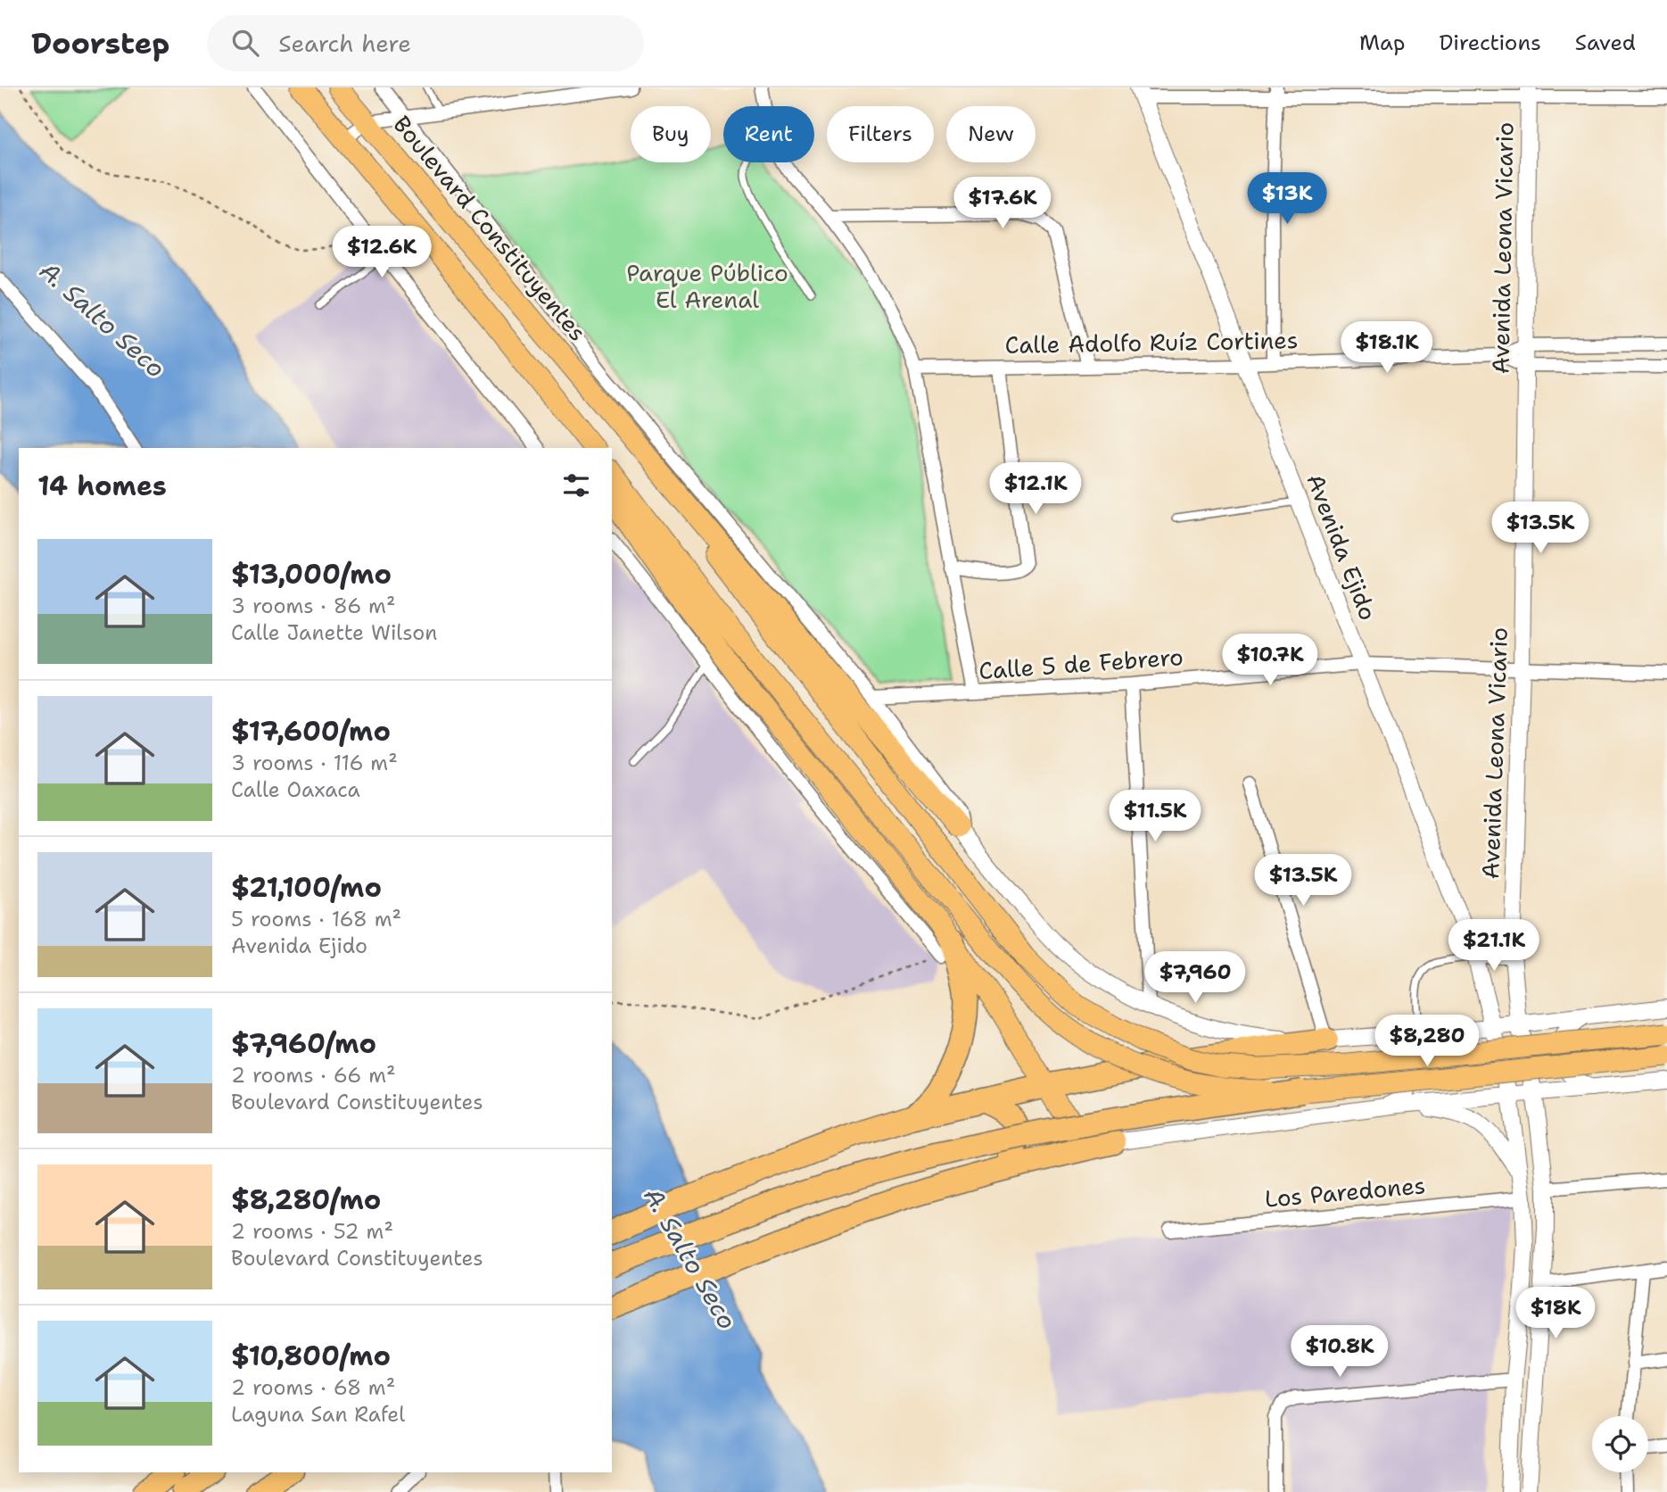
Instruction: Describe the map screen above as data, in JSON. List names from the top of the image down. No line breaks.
{"streets":{"highway":["Boulevard Constituyentes"],"street":["Avenida Leona Vicario","Calle Adolfo Ruíz Cortines","Avenida Ejido","Calle 5 de Febrero","Los Paredones"]},"crossings":[["Avenida Leona Vicario","Calle Adolfo Ruíz Cortines"],["Avenida Leona Vicario","Calle 5 de Febrero"],["Calle Adolfo Ruíz Cortines","Avenida Ejido"],["Avenida Ejido","Calle 5 de Febrero"]],"water":["A. Salto Seco"],"parks":["Parque Público El Arenal"],"page":{"header":"Doorstep","search":"Search here","nav":["Map","Directions","Saved"],"chip":["Buy","Rent","Filters","New"],"price":["$13K","$17.6K","$12.6K","$18.1K","$12.1K","$13.5K","$10.7K","$11.5K","$13.5K","$21.1K","$7,960","$8,280","$18K","$10.8K"],"heading":"14 homes","list":[{"name":"$13,000/mo","note":"3 rooms · 86 m² · Calle Janette Wilson"},{"name":"$17,600/mo","note":"3 rooms · 116 m² · Calle Oaxaca"},{"name":"$21,100/mo","note":"5 rooms · 168 m² · Avenida Ejido"},{"name":"$7,960/mo","note":"2 rooms · 66 m² · Boulevard Constituyentes"},{"name":"$8,280/mo","note":"2 rooms · 52 m² · Boulevard Constituyentes"},{"name":"$10,800/mo","note":"2 rooms · 68 m² · Laguna San Rafel"}]}}
